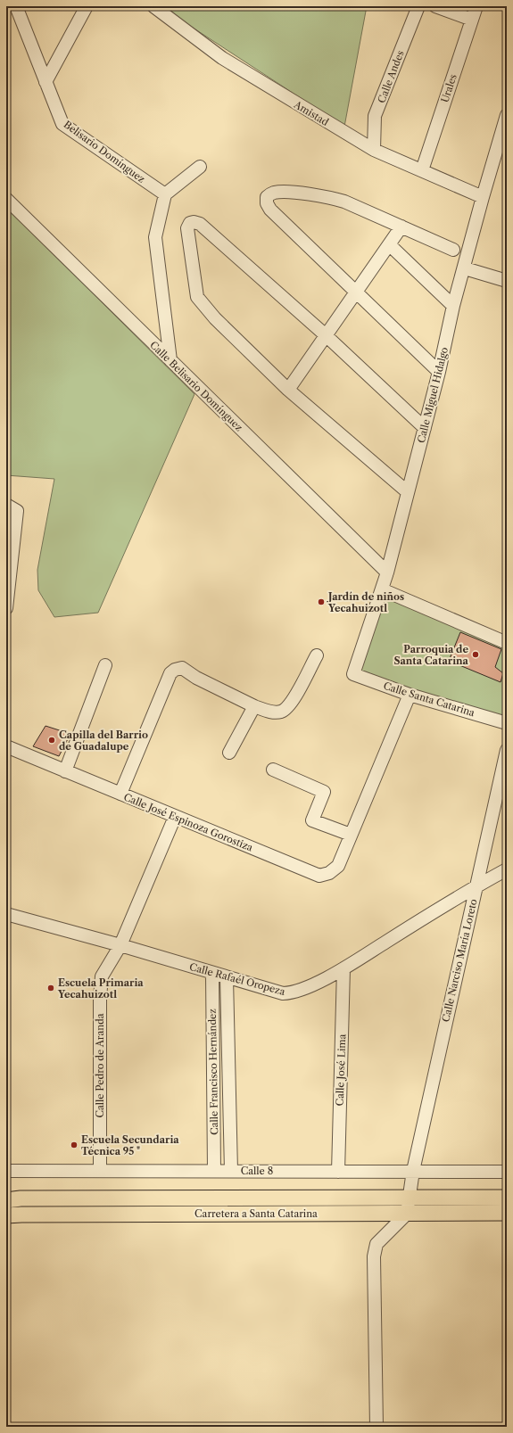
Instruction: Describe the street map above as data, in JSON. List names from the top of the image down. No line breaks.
{"streets":{"main road":["Carretera a Santa Catarina"],"street":["Calle Andes","Urales","Amistad","Belisario Domínguez","Calle Belisario Domínguez","Calle Miguel Hidalgo","Calle Santa Catarina","Calle José Espinoza Gorostiza","Calle Narciso María Loreto","Calle Rafaél Oropeza","Calle Pedro de Aranda","Calle José Lima","Calle Francisco Hernández","Calle 8"]},"crossings":[["Calle Andes","Amistad"],["Urales","Amistad"],["Amistad","Calle Miguel Hidalgo"],["Calle Belisario Domínguez","Calle Miguel Hidalgo"],["Calle Miguel Hidalgo","Calle Santa Catarina"],["Calle Santa Catarina","Calle José Espinoza Gorostiza"],["Calle José Espinoza Gorostiza","Calle Pedro de Aranda"],["Calle Narciso María Loreto","Calle Rafaél Oropeza"],["Calle Narciso María Loreto","Calle 8"],["Calle Narciso María Loreto","Carretera a Santa Catarina"],["Calle Rafaél Oropeza","Calle Pedro de Aranda"],["Calle Rafaél Oropeza","Calle José Lima"],["Calle Rafaél Oropeza","Calle Francisco Hernández"],["Calle Pedro de Aranda","Calle 8"],["Calle José Lima","Calle 8"],["Calle Francisco Hernández","Calle 8"]],"places":["Jardín de niños Yecahuizotl","Parroquia de Santa Catarina","Capilla del Barrio de Guadalupe","Escuela Primaria Yecahuizotl","Escuela Secundaria Técnica 95 \""]}
